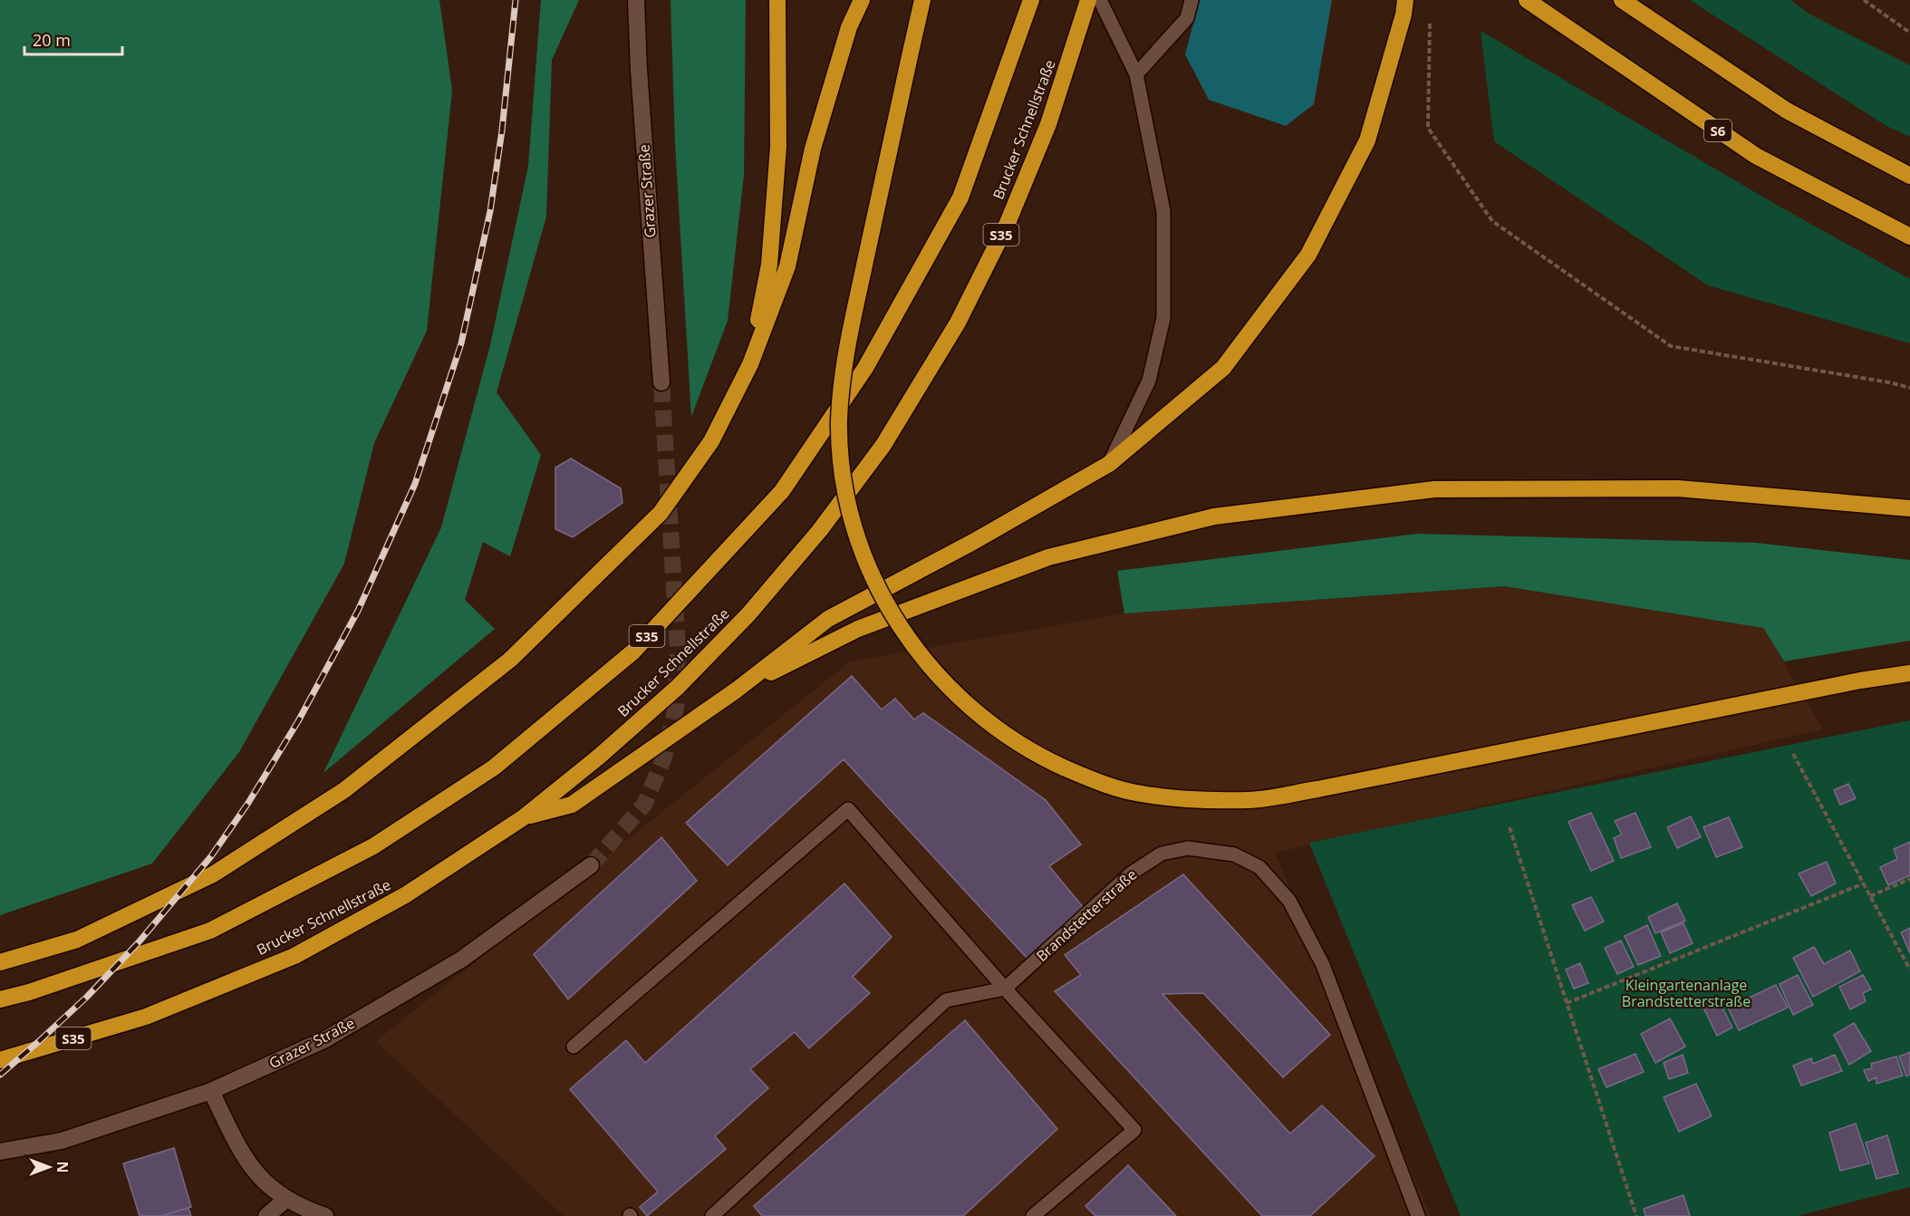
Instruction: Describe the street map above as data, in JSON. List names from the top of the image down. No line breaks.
{"streets":{"highway":["Brucker Schnellstraße","S6","S35"],"street":["Grazer Straße"],"lane":["Brandstetterstraße"]},"parks":["Kleingartenanlage Brandstetterstraße"],"scale_bar":"20 m","north":"right"}
